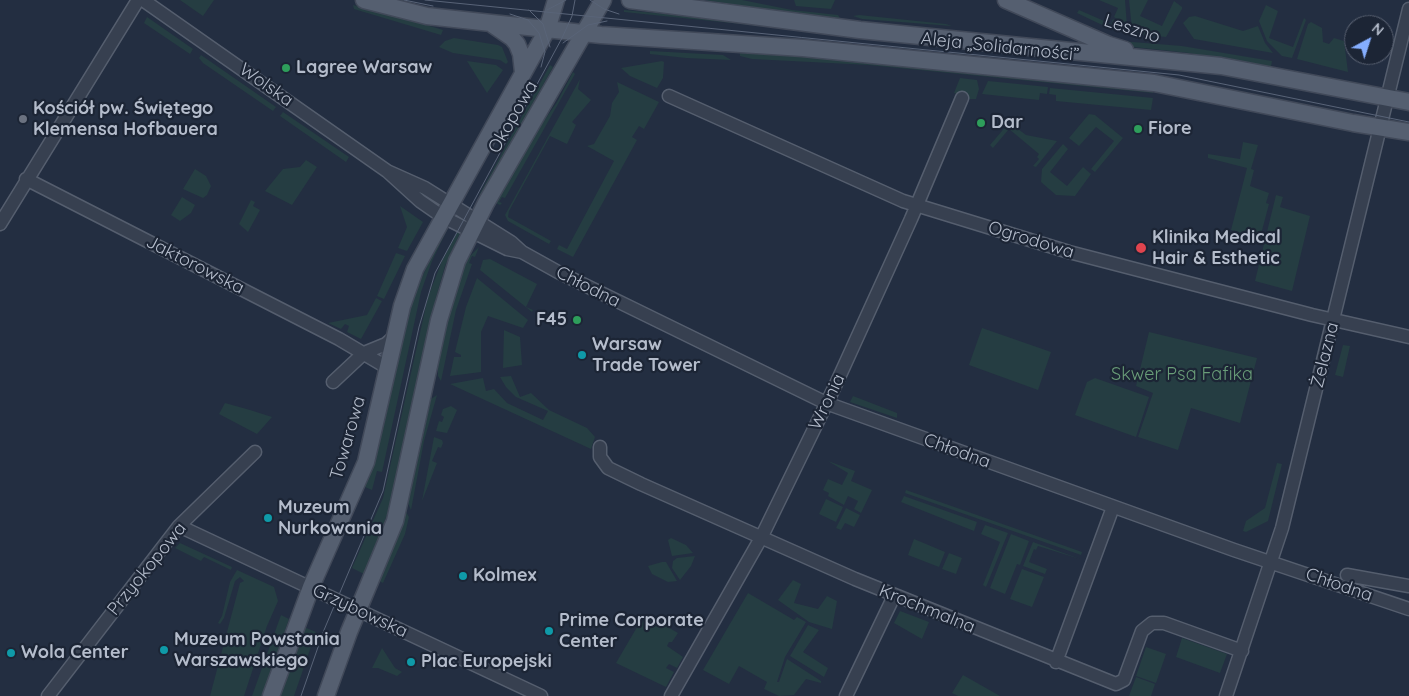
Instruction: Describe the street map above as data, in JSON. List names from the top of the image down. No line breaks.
{"streets":{"main road":["Leszno","Aleja „Solidarności”","Okopowa","Towarowa"],"street":["Wolska","Ogrodowa","Jaktorowska","Chłodna","Żelazna","Wronia","Przyokopowa","Krochmalna","Grzybowska"]},"crossings":[["Leszno","Aleja „Solidarności”"],["Aleja „Solidarności”","Okopowa"],["Aleja „Solidarności”","Żelazna"],["Wolska","Okopowa"],["Wolska","Chłodna"],["Wolska","Towarowa"],["Okopowa","Chłodna"],["Okopowa","Towarowa"],["Ogrodowa","Żelazna"],["Ogrodowa","Wronia"],["Jaktorowska","Towarowa"],["Chłodna","Żelazna"],["Chłodna","Wronia"],["Chłodna","Towarowa"],["Żelazna","Krochmalna"],["Wronia","Krochmalna"],["Towarowa","Grzybowska"],["Przyokopowa","Grzybowska"]],"parks":["Skwer Psa Fafika"],"places":["Lagree Warsaw","Kościół pw. Świętego Klemensa Hofbauera","Dar","Fiore","Klinika Medical Hair & Esthetic","F45","Warsaw Trade Tower","Muzeum Nurkowania","Kolmex","Prime Corporate Center","Muzeum Powstania Warszawskiego","Wola Center","Plac Europejski"],"north":"top right"}
